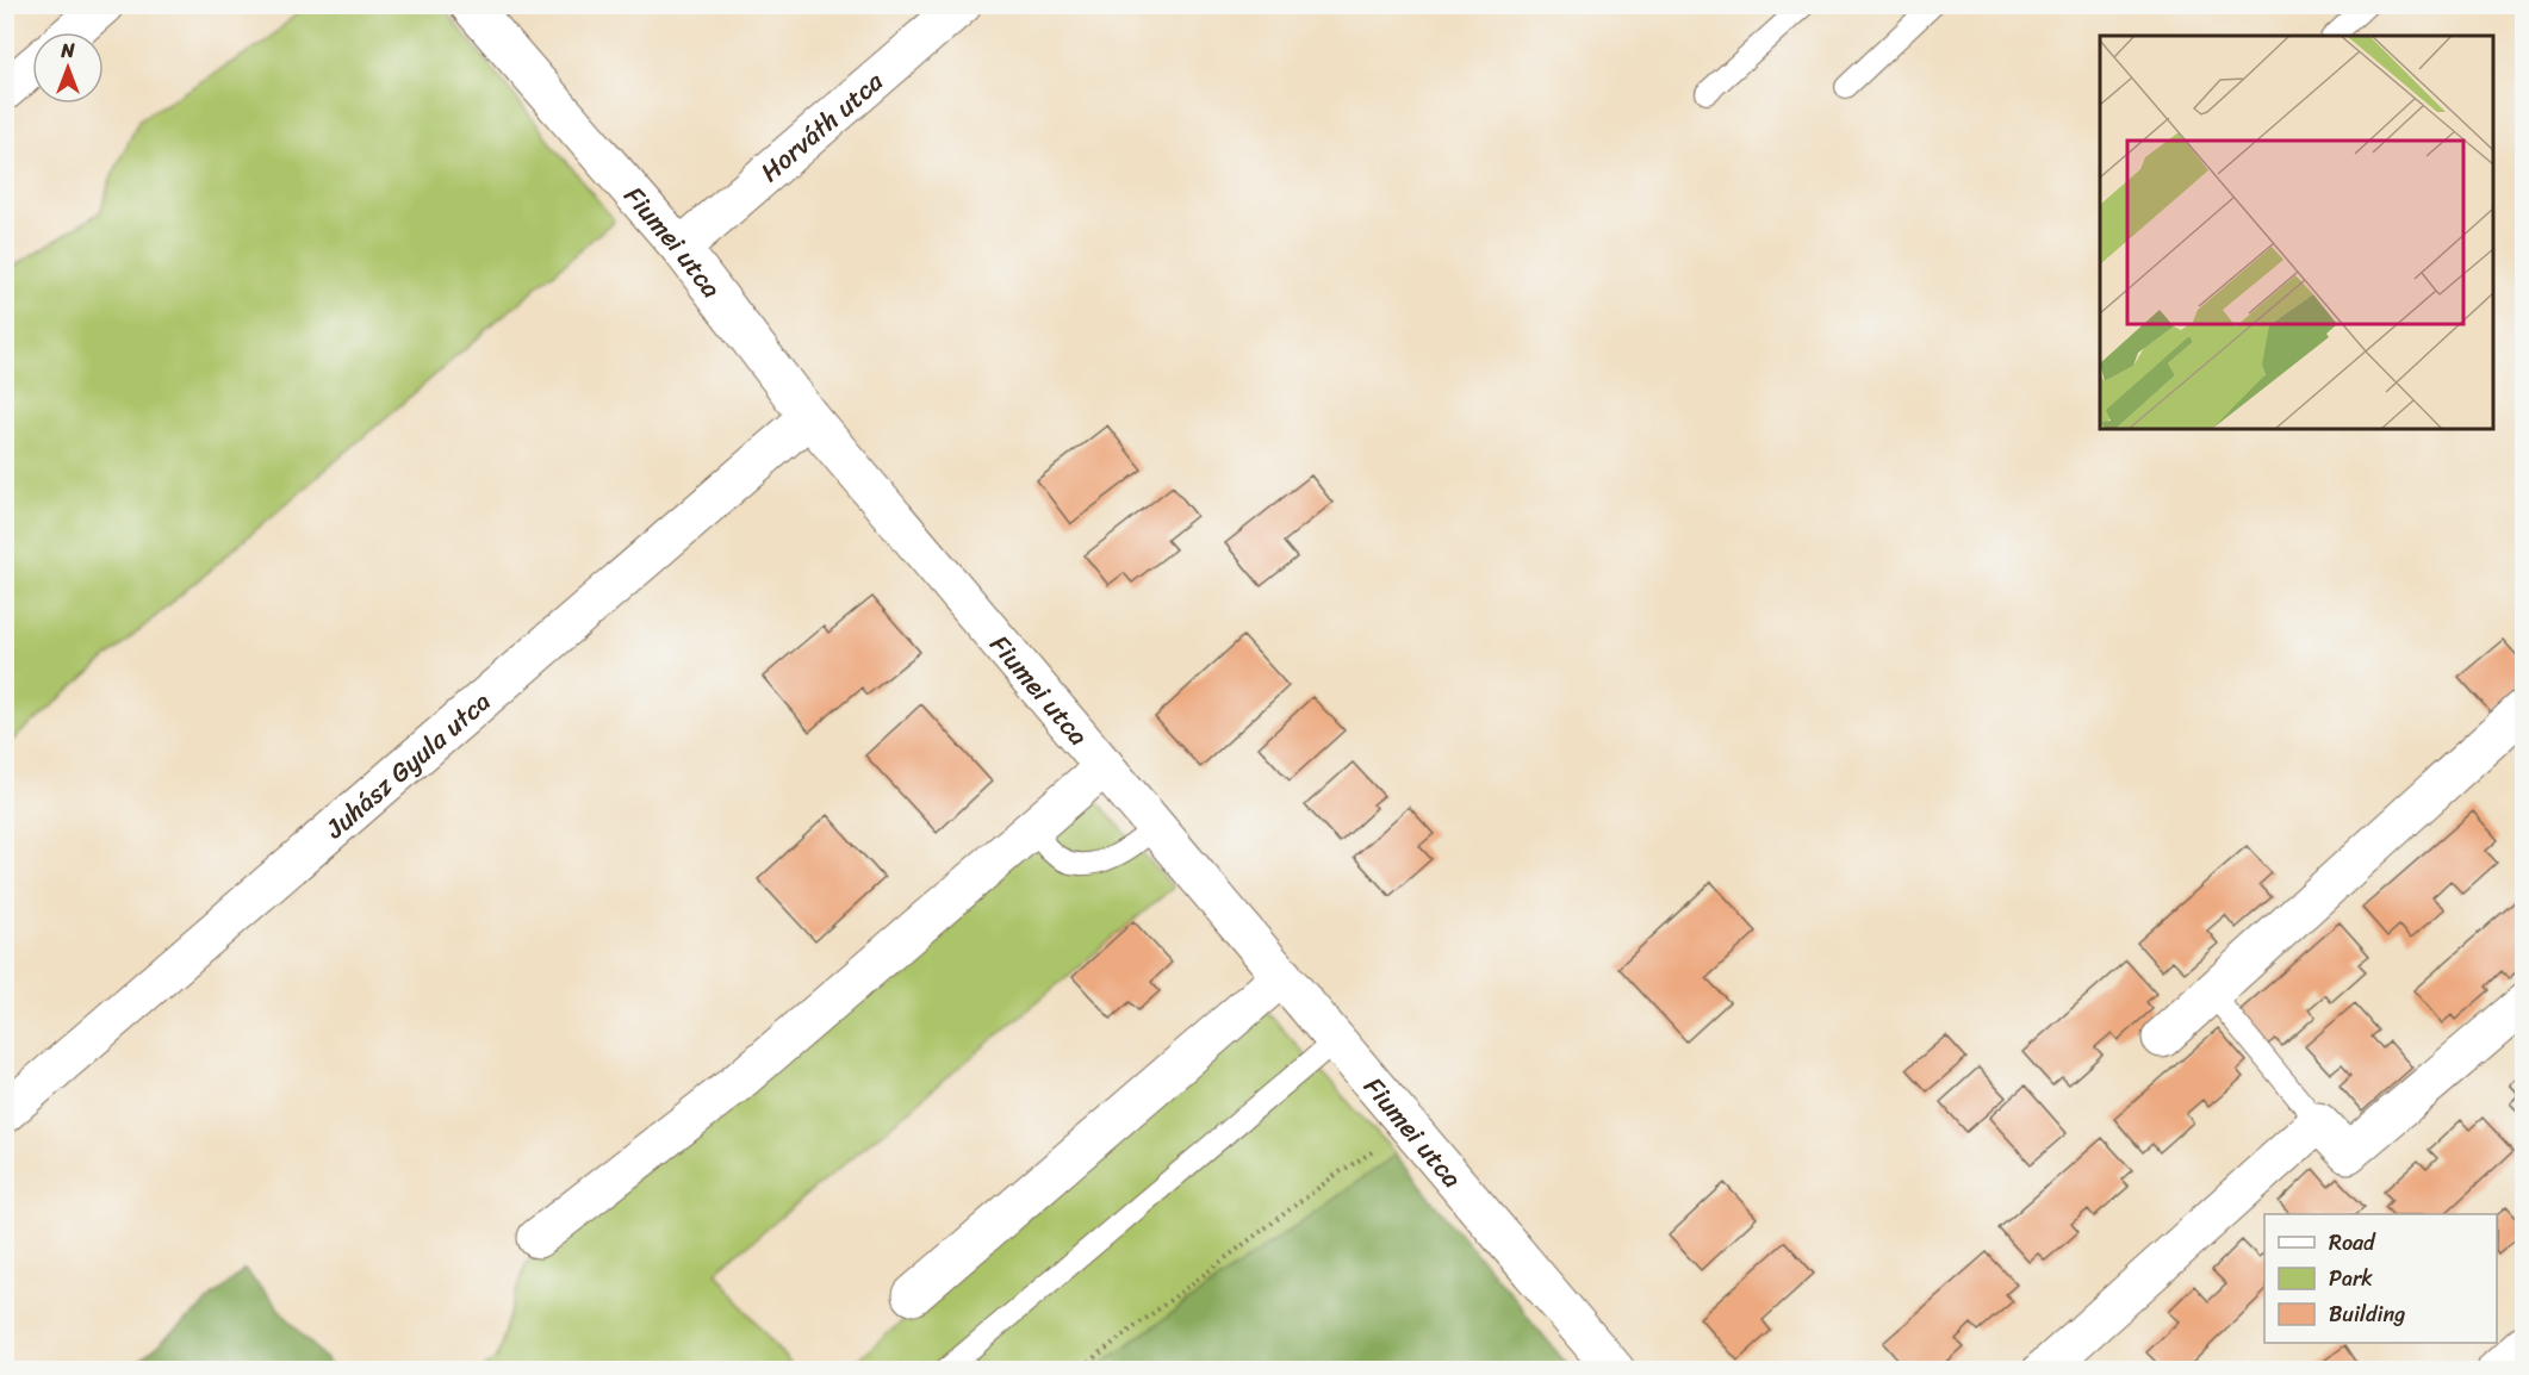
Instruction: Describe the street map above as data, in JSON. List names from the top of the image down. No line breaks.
{"streets":{"street":["Horváth utca","Fiumei utca","Juhász Gyula utca"]},"crossings":[["Horváth utca","Fiumei utca"],["Fiumei utca","Juhász Gyula utca"]],"legend":["Road","Park","Building"],"north":"top"}
